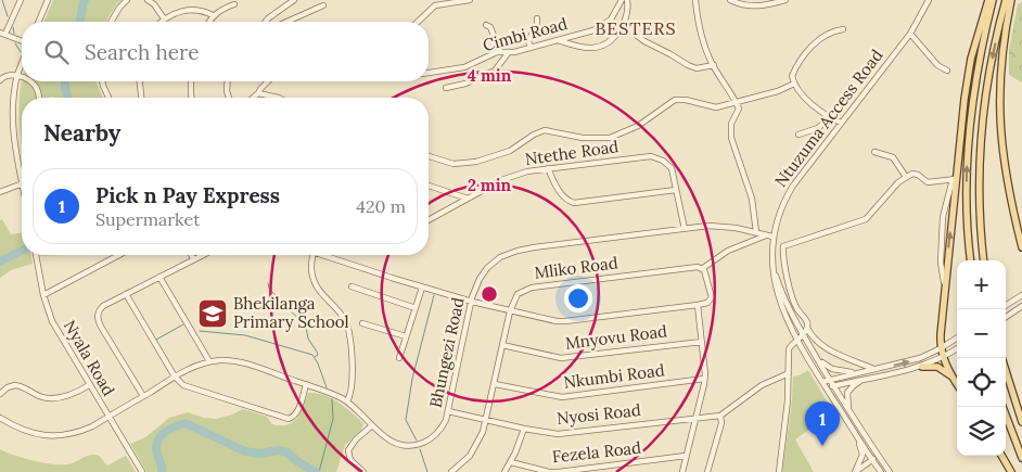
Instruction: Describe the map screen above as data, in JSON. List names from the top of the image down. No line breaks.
{"streets":{"street":["Cimbi Road","Ntuzuma Access Road","Ntethe Road","Mliko Road","Mnyovu Road","Bhungezi Road","Nyala Road","Nkumbi Road","Nyosi Road","Fezela Road"]},"crossings":[["Ntuzuma Access Road","Bhungezi Road"],["Ntethe Road","Bhungezi Road"],["Mliko Road","Mnyovu Road"],["Mliko Road","Nkumbi Road"],["Mliko Road","Nyosi Road"],["Bhungezi Road","Nyala Road"],["Bhungezi Road","Nyosi Road"]],"districts":["BESTERS"],"places":{"school or university":["Bhekilanga Primary School"]},"page":{"search":"Search here","heading":"Nearby","list":[{"mark":"1","name":"Pick n Pay Express","note":"Supermarket","value":"420 m"}],"map_buttons":["+","−"],"pins":"1"},"rings":["4 min","2 min"]}
